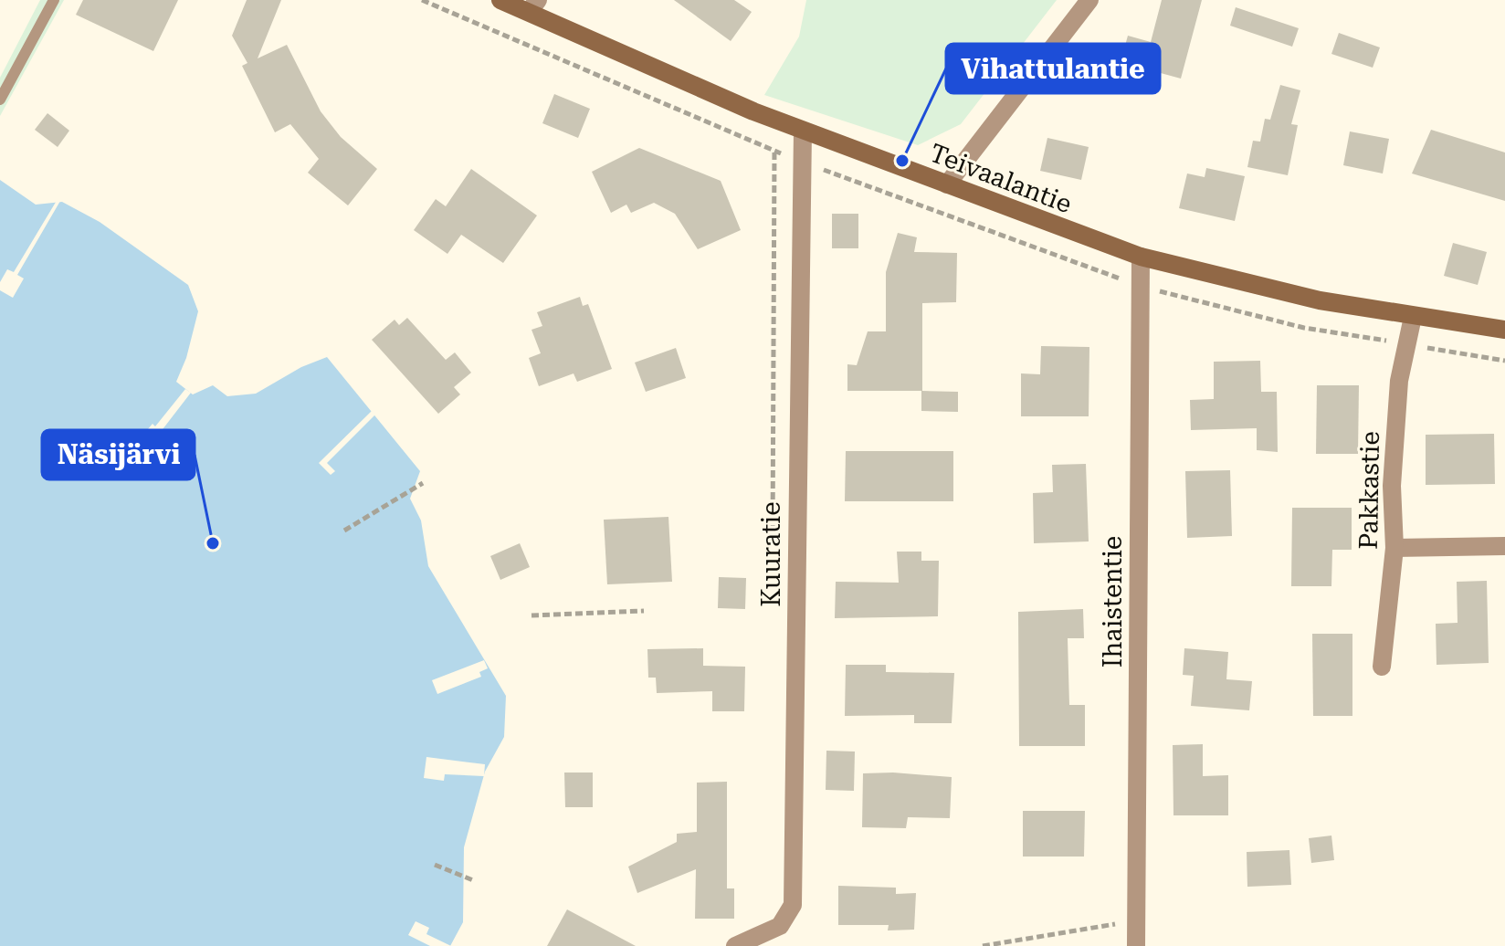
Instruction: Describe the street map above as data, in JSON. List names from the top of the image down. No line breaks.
{"streets":{"main road":["Teivaalantie"],"street":["Pakkastie","Kuuratie","Ihaistentie"]},"crossings":[["Teivaalantie","Pakkastie"],["Teivaalantie","Kuuratie"],["Teivaalantie","Ihaistentie"]],"places":["Vihattulantie","Näsijärvi"]}
